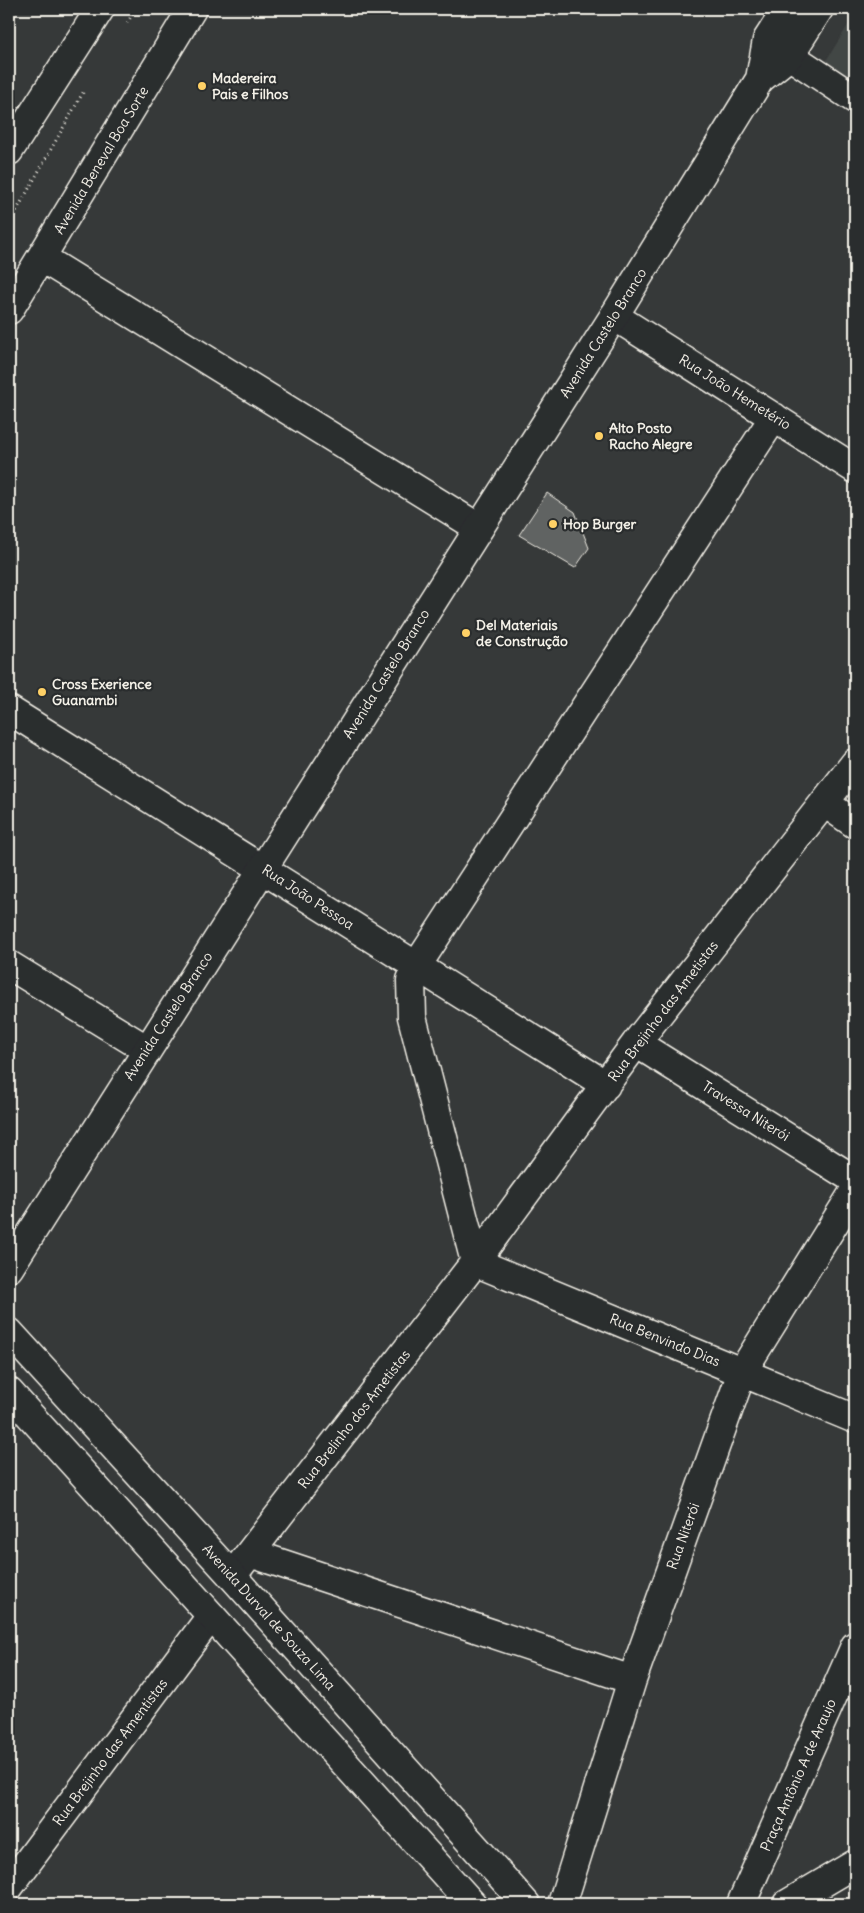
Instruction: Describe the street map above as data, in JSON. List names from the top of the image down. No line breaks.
{"streets":{"street":["Avenida Beneval Boa Sorte","Avenida Castelo Branco","Rua João Hemetério","Rua João Pessoa","Rua Brejinho das Ametistas","Travessa Niterói","Rua Benvindo Dias","Rua Brelinho dos Ametistas","Rua Niterói","Avenida Durval de Souza Lima","Rua Brejinho das Amentistas","Praça Antônio A de Araujo"]},"crossings":[["Avenida Castelo Branco","Rua João Hemetério"],["Avenida Castelo Branco","Rua João Pessoa"],["Rua João Pessoa","Rua Brejinho das Ametistas"],["Rua Brejinho das Ametistas","Travessa Niterói"],["Rua Brejinho das Ametistas","Rua Benvindo Dias"],["Rua Brejinho das Ametistas","Rua Brelinho dos Ametistas"],["Rua Benvindo Dias","Rua Brelinho dos Ametistas"],["Rua Benvindo Dias","Rua Niterói"],["Rua Brelinho dos Ametistas","Avenida Durval de Souza Lima"]],"places":["Madereira Pais e Filhos","Alto Posto Racho Alegre","Hop Burger","Del Materiais de Construção","Cross Exerience Guanambi"]}
